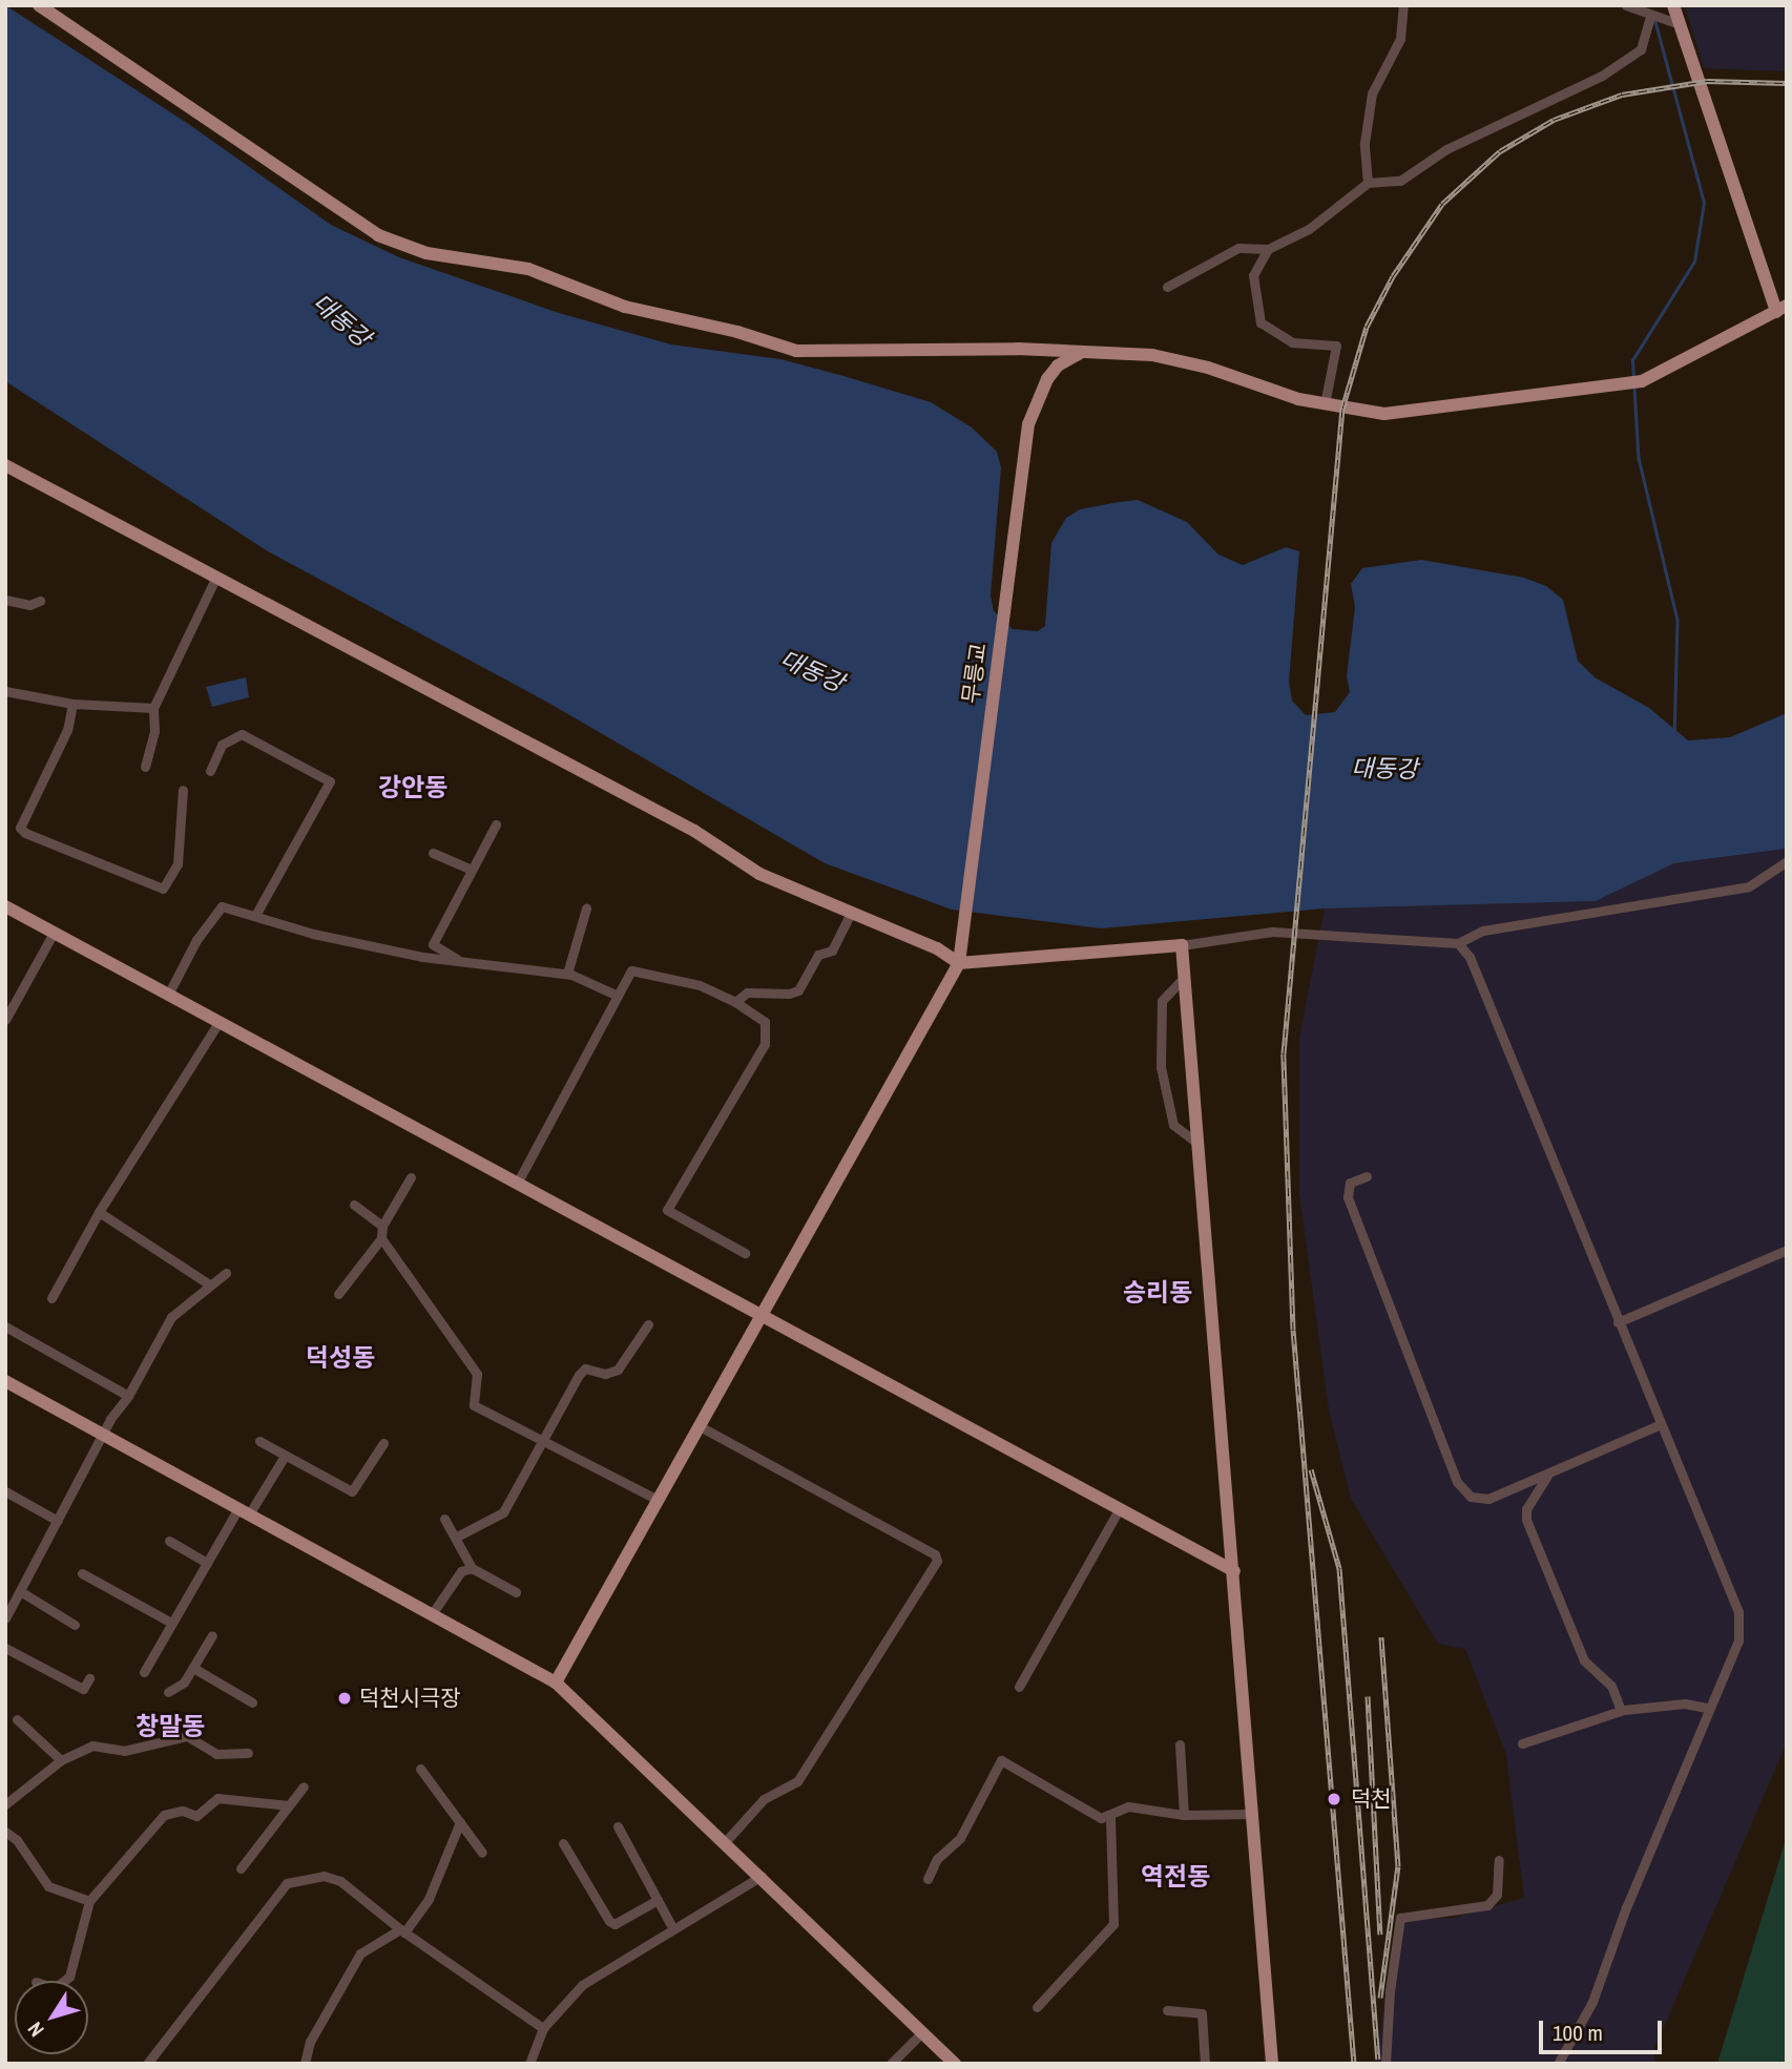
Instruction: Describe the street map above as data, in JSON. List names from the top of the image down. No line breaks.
{"streets":{"main road":["무릉교"]},"districts":["강안동","승리동","덕성동","창말동","역전동"],"water":["대동강"],"places":["덕천시극장","덕천"],"scale_bar":"100 m","north":"bottom left"}
